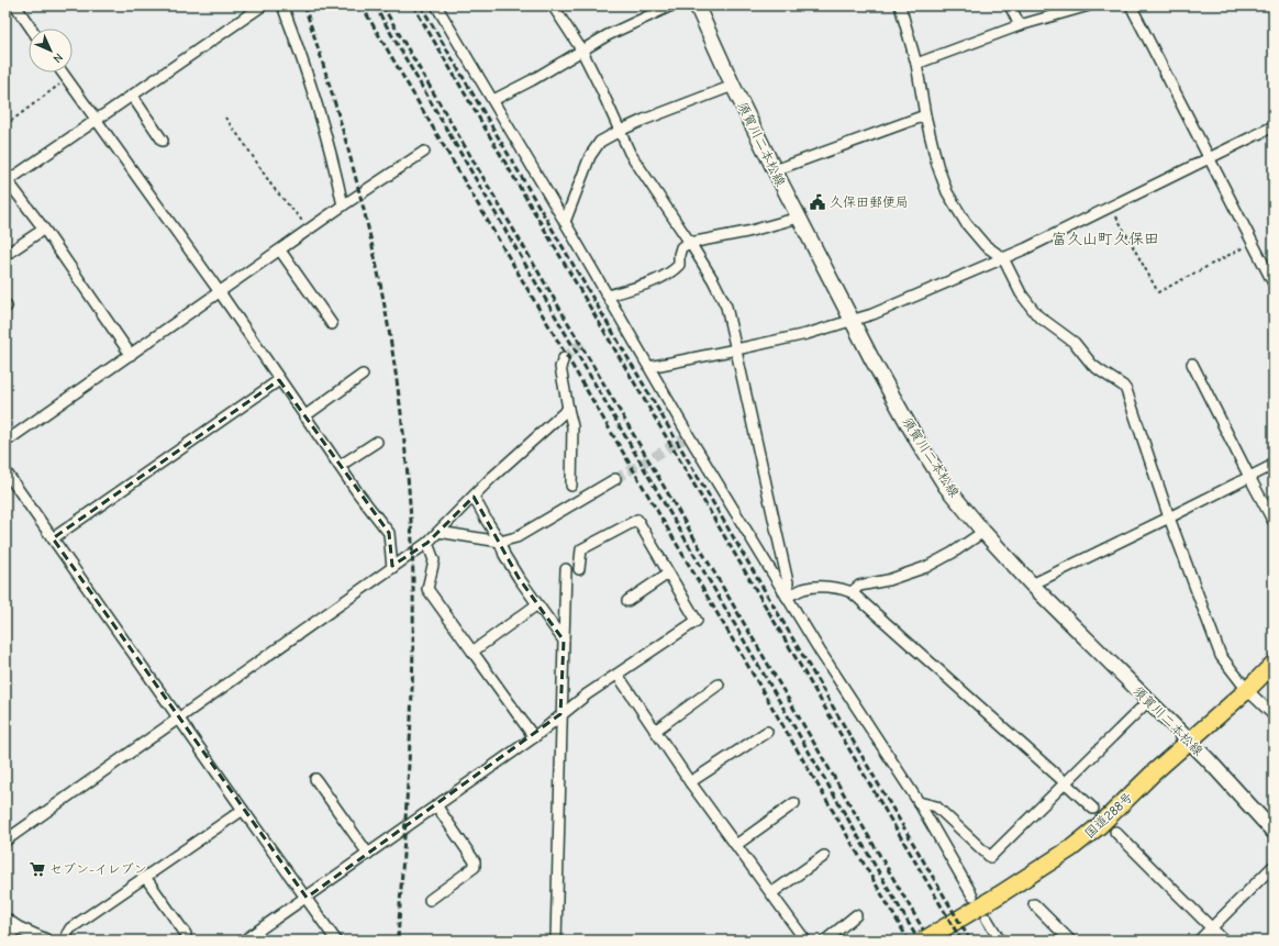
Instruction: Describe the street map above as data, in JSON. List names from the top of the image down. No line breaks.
{"streets":{"highway":["国道288号"],"main road":["須賀川二本松線"]},"crossings":[["須賀川二本松線","国道288号"]],"districts":["富久山町久保田"],"places":{"public building":["久保田郵便局"],"supermarket":["セブン-イレブン"]},"north":"bottom right"}
